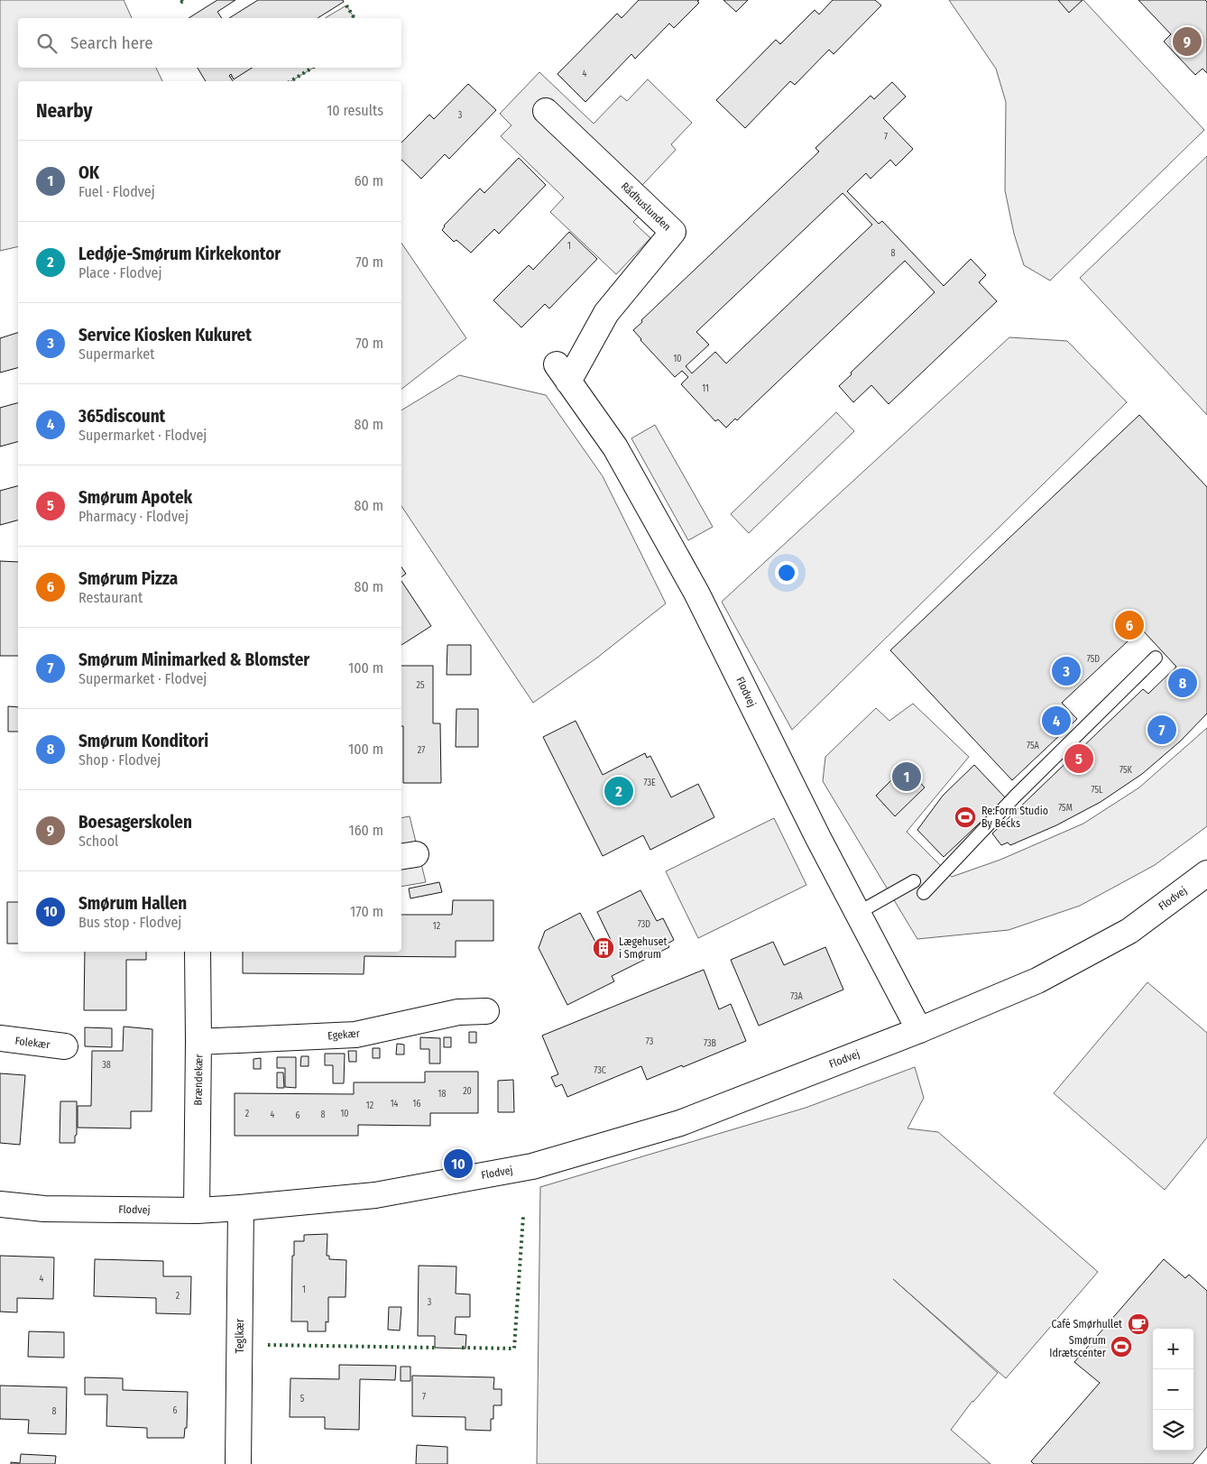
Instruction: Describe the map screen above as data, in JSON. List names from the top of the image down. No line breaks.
{"streets":{"street":["Rådhuslunden","Flodvej","Egekær","Folekær","Brændekær","Teglkær"]},"crossings":[["Rådhuslunden","Flodvej"],["Flodvej","Brændekær"],["Flodvej","Teglkær"],["Egekær","Brændekær"]],"places":{"sports":["Re:Form Studio By Becks","Smørum Idrætscenter"],"building":["Lægehuset i Smørum"],"cafe":["Café Smørhullet"]},"house_numbers":["4","3","7","1","8","10","11","75D","25","75A","27","75K","73E","75L","75M","73D","12","73A","73","73B","38","73C","20","18","14","16","12","2","10","4","8","6","4","1","2","3","7","5","6","8"],"page":{"search":"Search here","pins":["9","6","3","8","4","7","5","1","2","10"],"heading":["Nearby","10 results"],"list":[{"mark":"1","name":"OK","note":"Fuel · Flodvej","value":"60 m"},{"mark":"2","name":"Ledøje-Smørum Kirkekontor","note":"Place · Flodvej","value":"70 m"},{"mark":"3","name":"Service Kiosken Kukuret","note":"Supermarket","value":"70 m"},{"mark":"4","name":"365discount","note":"Supermarket · Flodvej","value":"80 m"},{"mark":"5","name":"Smørum Apotek","note":"Pharmacy · Flodvej","value":"80 m"},{"mark":"6","name":"Smørum Pizza","note":"Restaurant","value":"80 m"},{"mark":"7","name":"Smørum Minimarked & Blomster","note":"Supermarket · Flodvej","value":"100 m"},{"mark":"8","name":"Smørum Konditori","note":"Shop · Flodvej","value":"100 m"},{"mark":"9","name":"Boesagerskolen","note":"School","value":"160 m"},{"mark":"10","name":"Smørum Hallen","note":"Bus stop · Flodvej","value":"170 m"}],"map_buttons":["+","−"]}}
